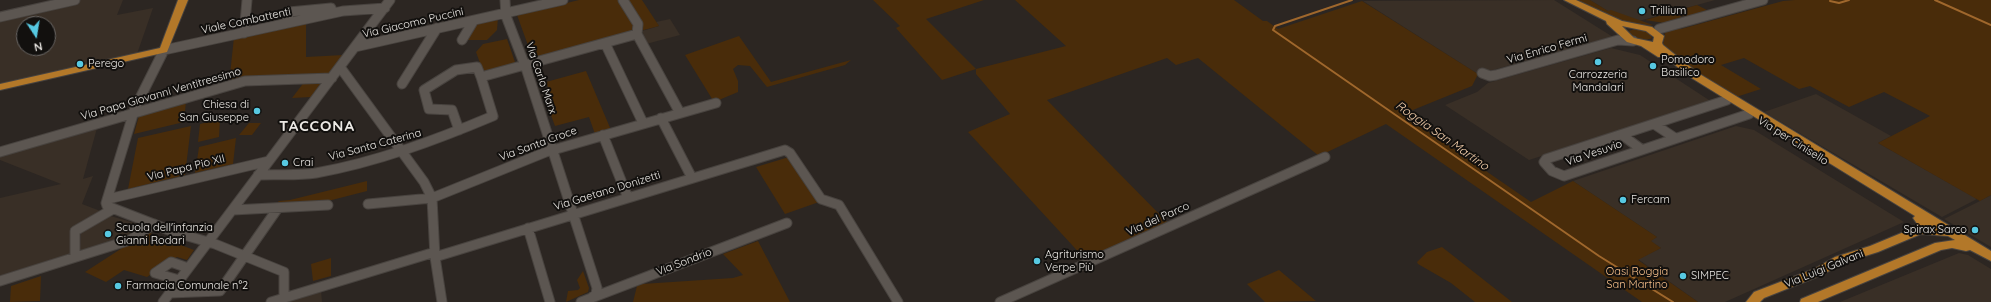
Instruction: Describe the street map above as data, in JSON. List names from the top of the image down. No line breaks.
{"streets":{"main road":["Via per Cinisello","Via Luigi Galvani"],"street":["Viale Combattenti","Via Giacomo Puccini","Via Enrico Fermi","Via Carlo Marx","Via Papa Giovanni Ventitreesimo","Via Santa Croce","Via Santa Caterina","Via Vesuvio","Via Papa Pio XII","Via Gaetano Donizetti","Via del Parco","Via Sondrio"]},"crossings":[["Via Giacomo Puccini","Via Carlo Marx"],["Via Enrico Fermi","Via per Cinisello"],["Via Carlo Marx","Via Santa Croce"],["Via Carlo Marx","Via Gaetano Donizetti"],["Via Carlo Marx","Via Sondrio"],["Via per Cinisello","Via Vesuvio"],["Via per Cinisello","Via Luigi Galvani"]],"districts":["TACCONA"],"water":["Roggia San Martino"],"parks":["Oasi Roggia San Martino"],"places":["Trillium","Carrozzeria Mandalari","Perego","Pomodoro Basilico","Chiesa di San Giuseppe","Crai","Fercam","Spirax Sarco","Scuola dell'infanzia Gianni Rodari","Agriturismo Verpe Più","SIMPEC","Farmacia Comunale n°2"],"north":"bottom"}
